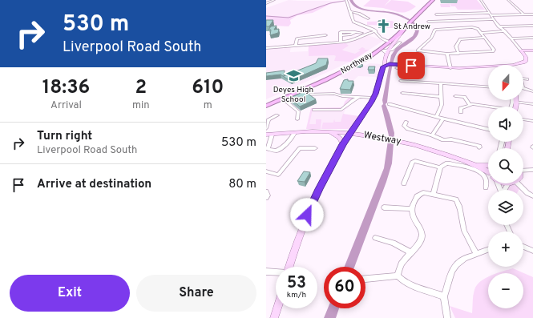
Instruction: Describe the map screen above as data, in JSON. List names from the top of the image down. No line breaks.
{"streets":{"highway":["Northway"],"main road":["Westway"]},"places":{"church":["St Andrew"],"school or university":["Deyes High School"]},"north":"bottom","page":{"turn":["530 m","Liverpool Road South"],"map_buttons":["+","−"],"eta":["18:36","Arrival","2","min","610","m"],"list":[{"name":"Turn right","note":"Liverpool Road South","value":"530 m"},{"name":"Arrive at destination","value":"80 m"}],"speed":"53 km/h","limit":"60","buttons":["Exit","Share"]}}
